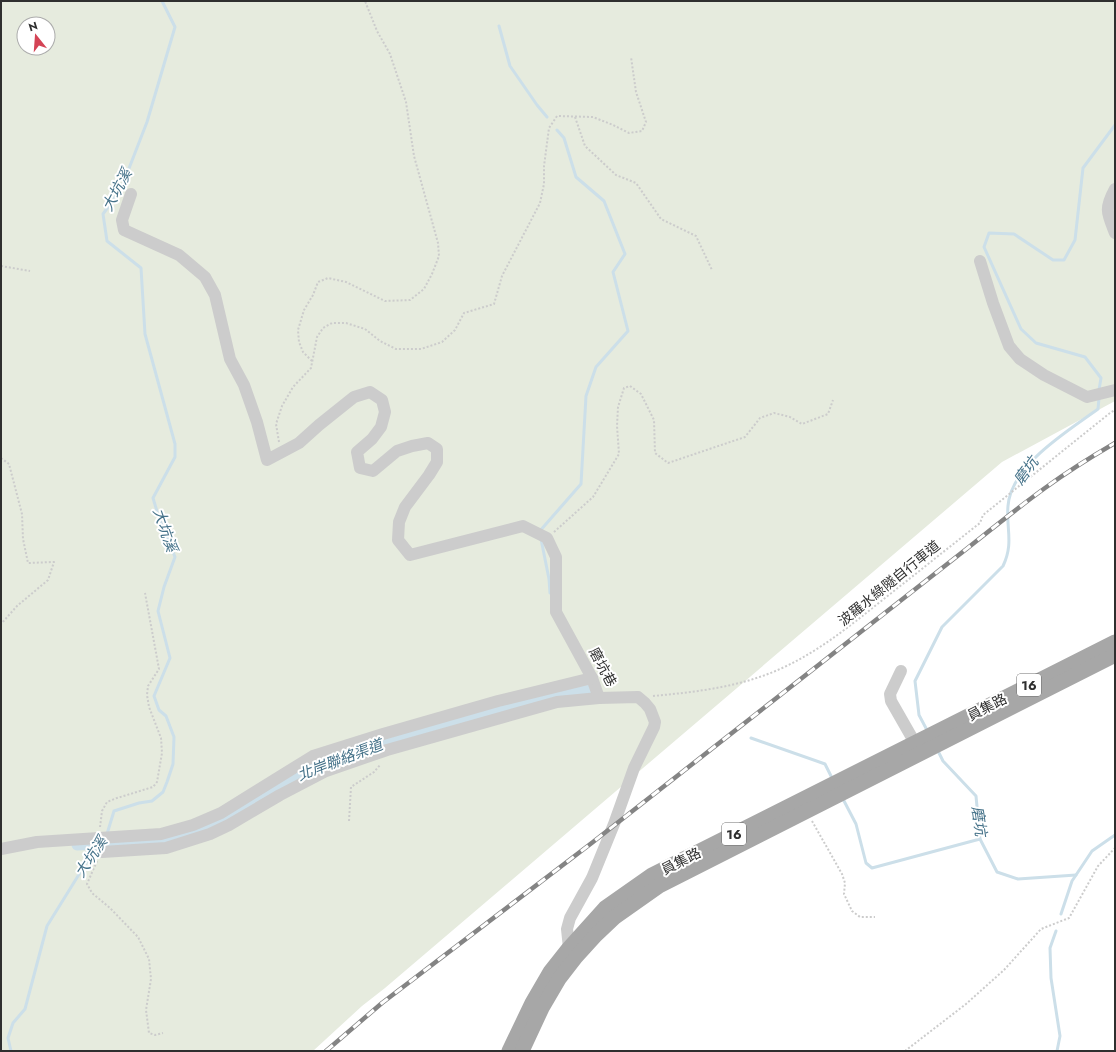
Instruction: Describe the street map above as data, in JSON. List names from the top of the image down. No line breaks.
{"streets":{"main road":["16","員集路"],"lane":["磨坑巷"],"path":["波羅水綠隧自行車道"]},"crossings":[["波羅水綠隧自行車道","磨坑巷"],["16","員集路"]],"water":["大坑溪","磨坑","北岸聯絡渠道"],"north":"top"}
